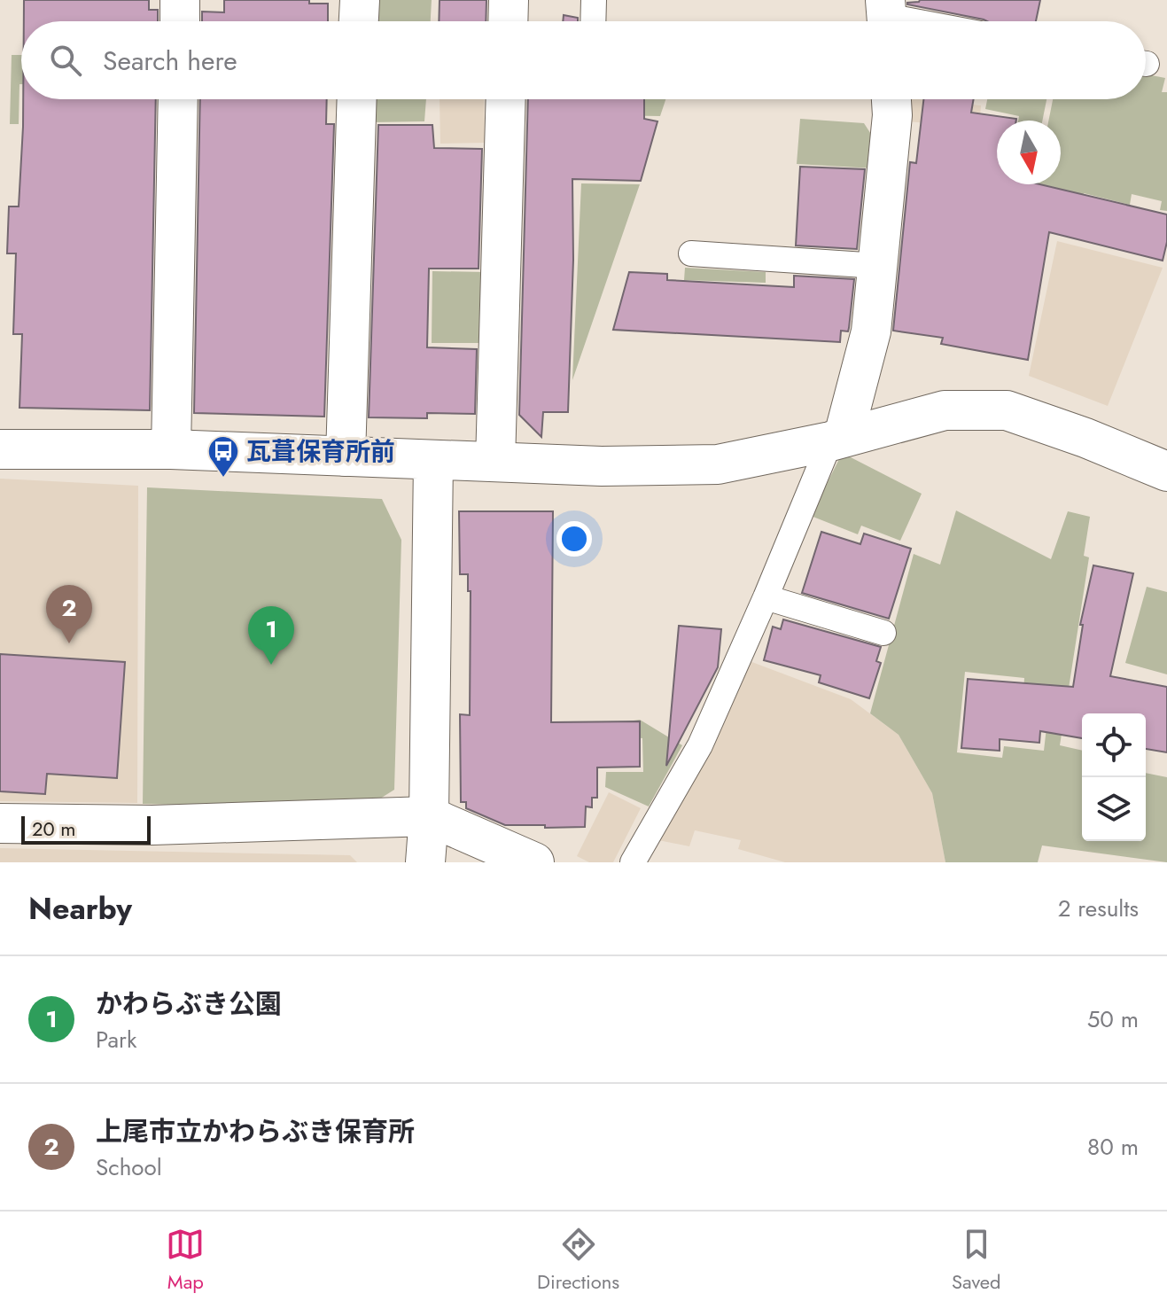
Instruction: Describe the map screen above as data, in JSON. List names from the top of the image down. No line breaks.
{"places":{"bus stop":["瓦葺保育所前"]},"scale_bar":"20 m","north":"bottom","page":{"search":"Search here","pins":["2","1"],"scale":"20 m","heading":["Nearby","2 results"],"list":[{"mark":"1","name":"かわらぶき公園","note":"Park","value":"50 m"},{"mark":"2","name":"上尾市立かわらぶき保育所","note":"School","value":"80 m"}],"nav":["Map","Directions","Saved"]}}
